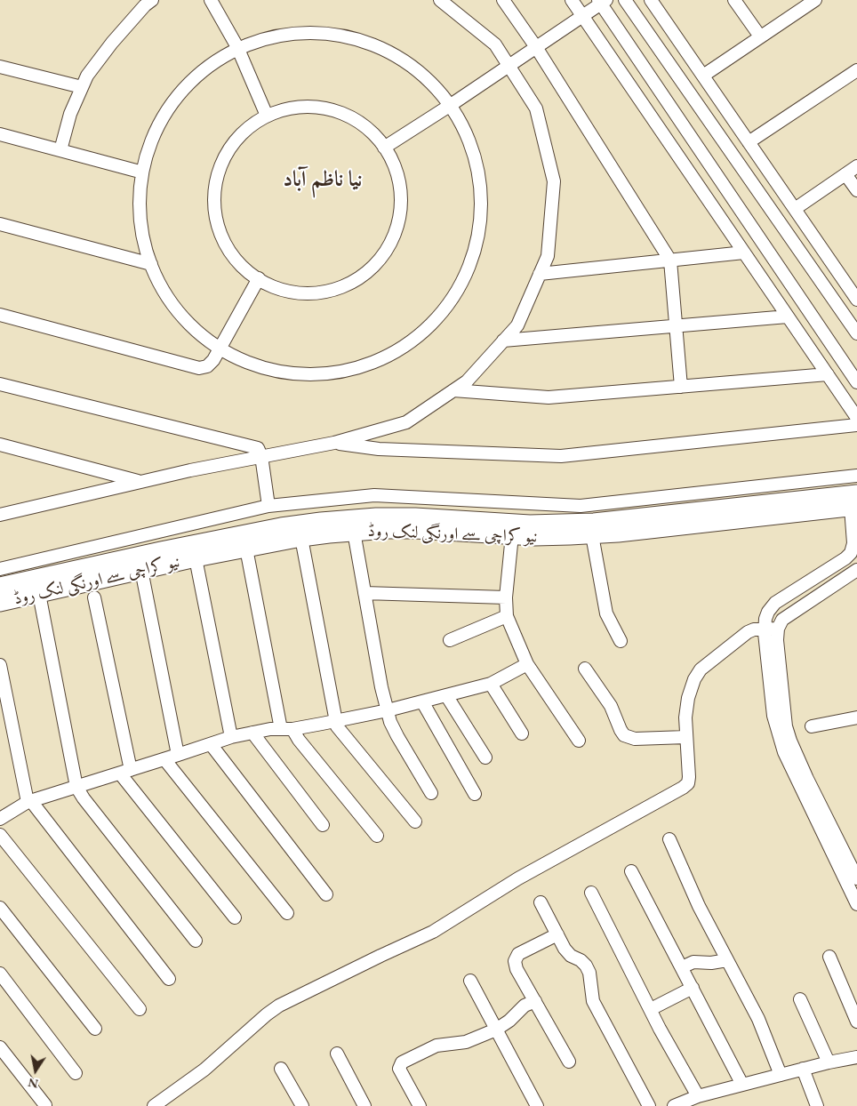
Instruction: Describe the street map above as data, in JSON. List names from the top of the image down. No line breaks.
{"streets":{"street":["نیو کراچی سے اورنگی لنک روڈ"]},"districts":["نیا ناظم آباد"],"north":"bottom"}
